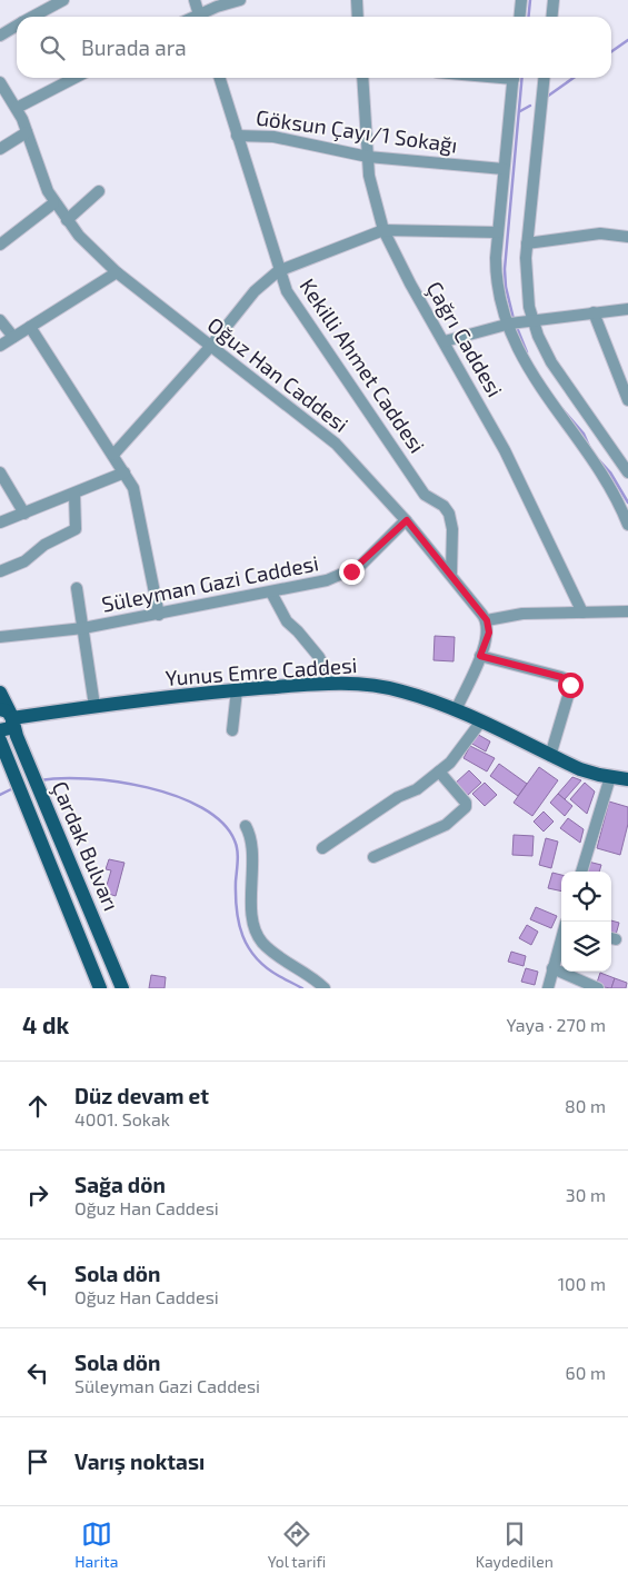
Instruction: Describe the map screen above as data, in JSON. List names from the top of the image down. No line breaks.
{"streets":{"main road":["Yunus Emre Caddesi","Çardak Bulvarı"],"street":["Göksun Çayı/1 Sokağı","Çağrı Caddesi","Kekilli Ahmet Caddesi","Oğuz Han Caddesi","Süleyman Gazi Caddesi"]},"crossings":[["Göksun Çayı/1 Sokağı","Çağrı Caddesi"],["Göksun Çayı/1 Sokağı","Kekilli Ahmet Caddesi"],["Kekilli Ahmet Caddesi","Oğuz Han Caddesi"],["Oğuz Han Caddesi","Süleyman Gazi Caddesi"],["Yunus Emre Caddesi","Çardak Bulvarı"]],"page":{"search":"Burada ara","heading":["4 dk","Yaya · 270 m"],"list":[["Düz devam et","4001. Sokak","80 m"],["Sağa dön","Oğuz Han Caddesi","30 m"],["Sola dön","Oğuz Han Caddesi","100 m"],["Sola dön","Süleyman Gazi Caddesi","60 m"],"Varış noktası"],"nav":["Harita","Yol tarifi","Kaydedilen"]}}
